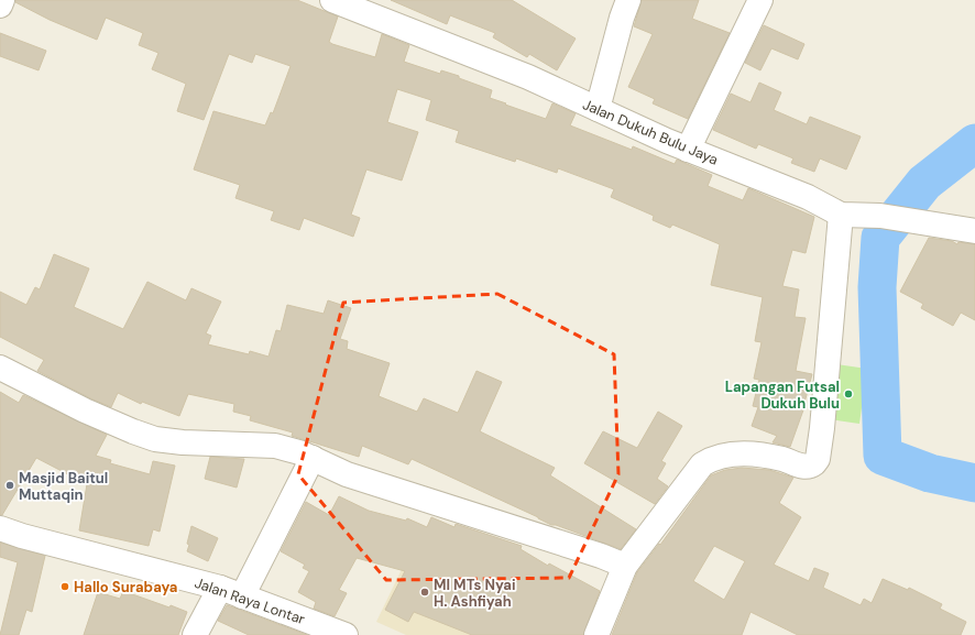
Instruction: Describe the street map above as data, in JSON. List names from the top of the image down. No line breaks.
{"streets":{"street":["Jalan Dukuh Bulu Jaya","Jalan Raya Lontar"]},"places":["Lapangan Futsal Dukuh Bulu","Masjid Baitul Muttaqin","Hallo Surabaya","MI MTs Nyai H. Ashfiyah"]}
